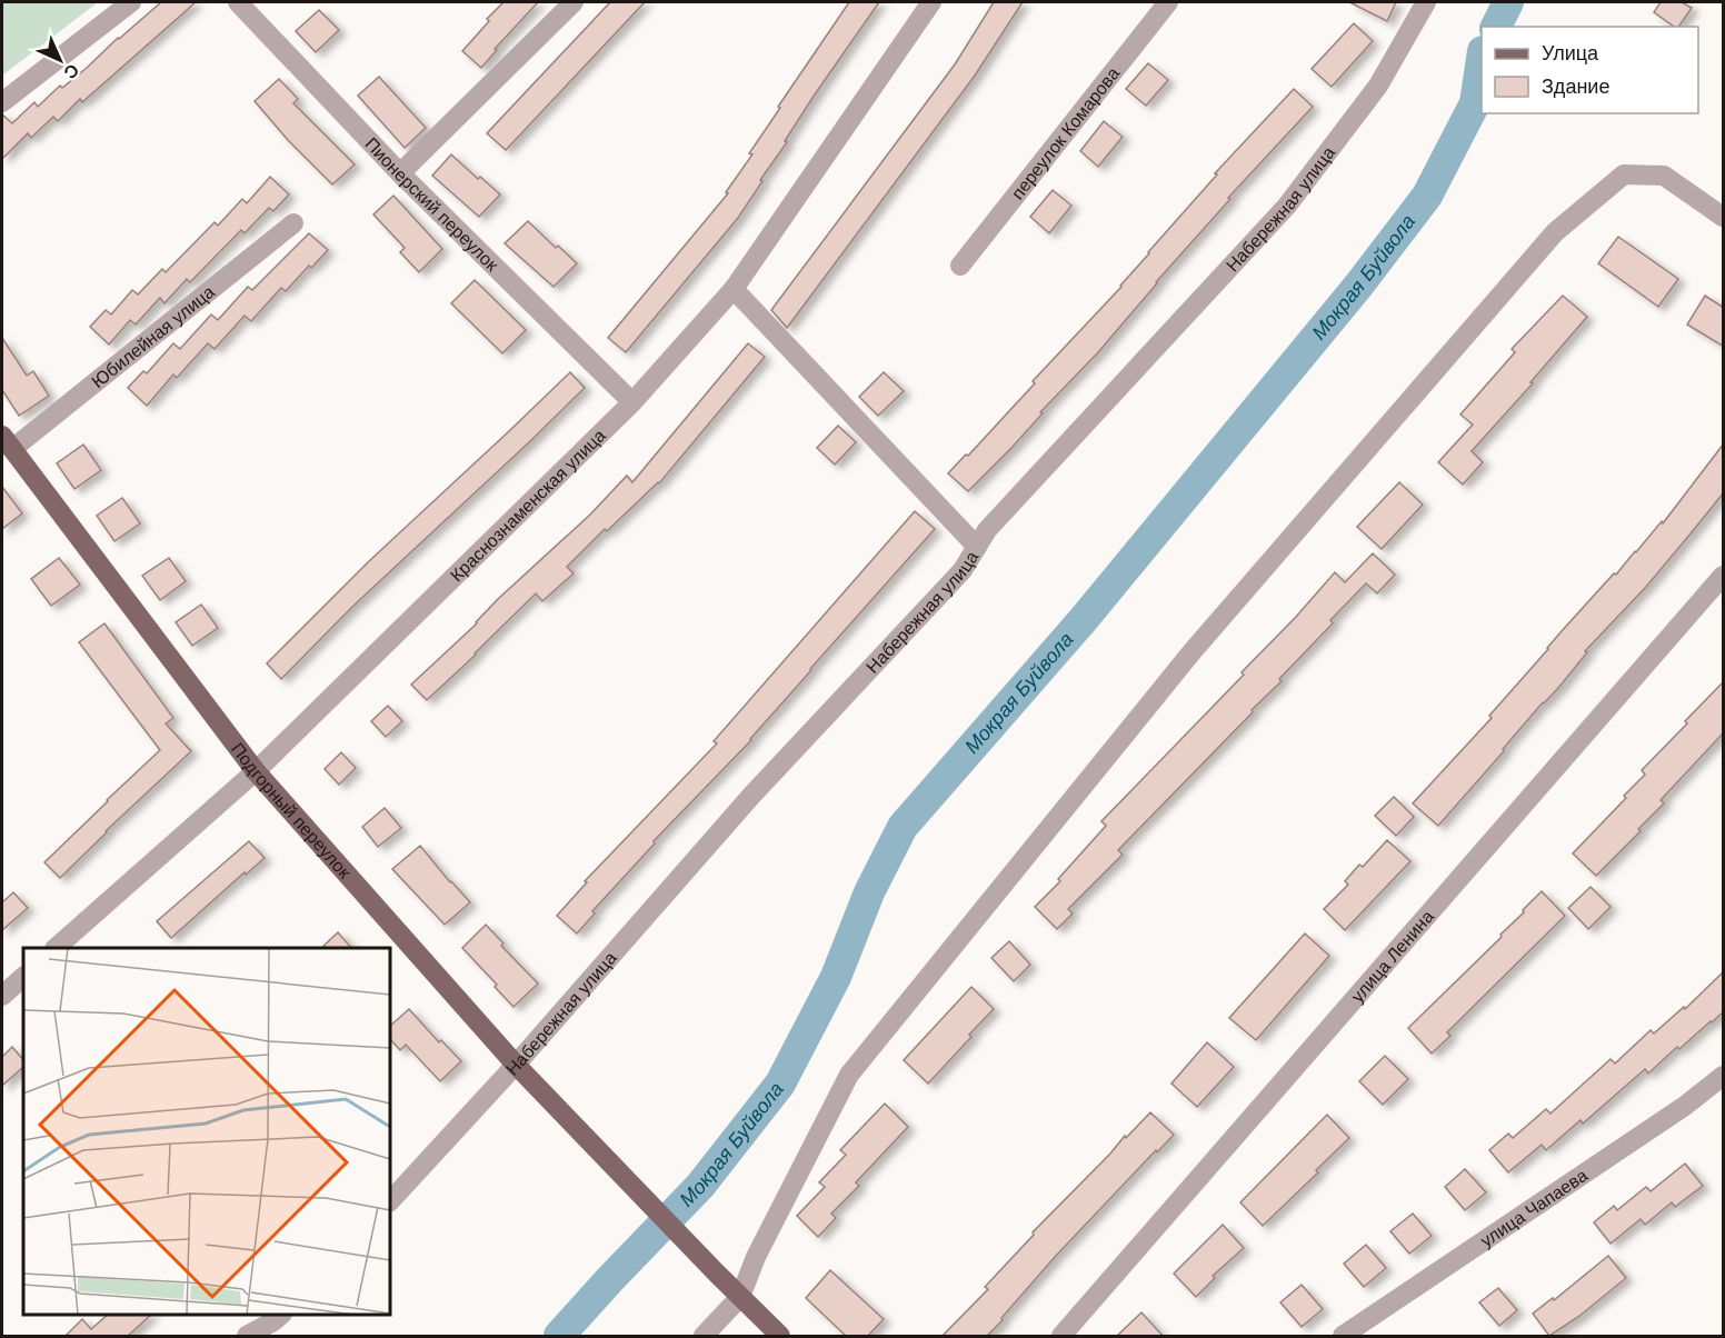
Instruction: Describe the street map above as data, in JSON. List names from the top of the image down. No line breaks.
{"streets":{"main road":["Подгорный переулок"],"street":["переулок Комарова","Пионерский переулок","Набережная улица","Юбилейная улица","Краснознаменская улица","улица Ленина","улица Чапаева"]},"crossings":[["Пионерский переулок","Краснознаменская улица"],["Набережная улица","Подгорный переулок"],["Юбилейная улица","Подгорный переулок"],["Краснознаменская улица","Подгорный переулок"]],"water":["Мокрая Буйвола"],"legend":["Улица","Здание"],"north":"bottom right"}
